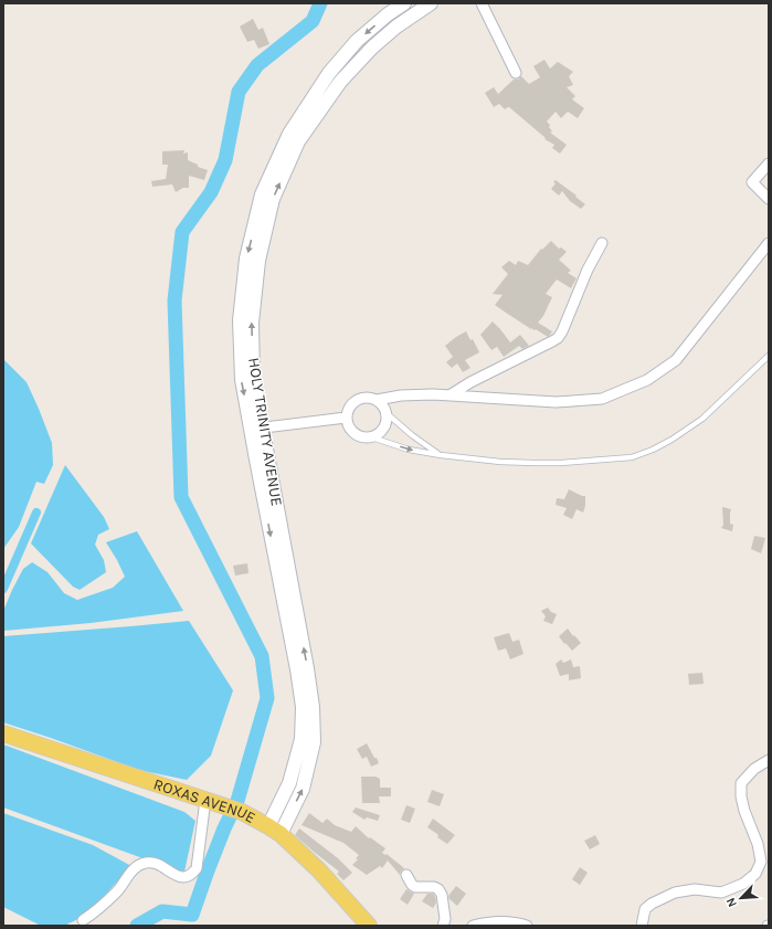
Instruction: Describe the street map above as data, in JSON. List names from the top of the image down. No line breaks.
{"streets":{"main road":["HOLY TRINITY AVENUE","ROXAS AVENUE"]},"crossings":[["HOLY TRINITY AVENUE","ROXAS AVENUE"]],"north":"bottom left"}
